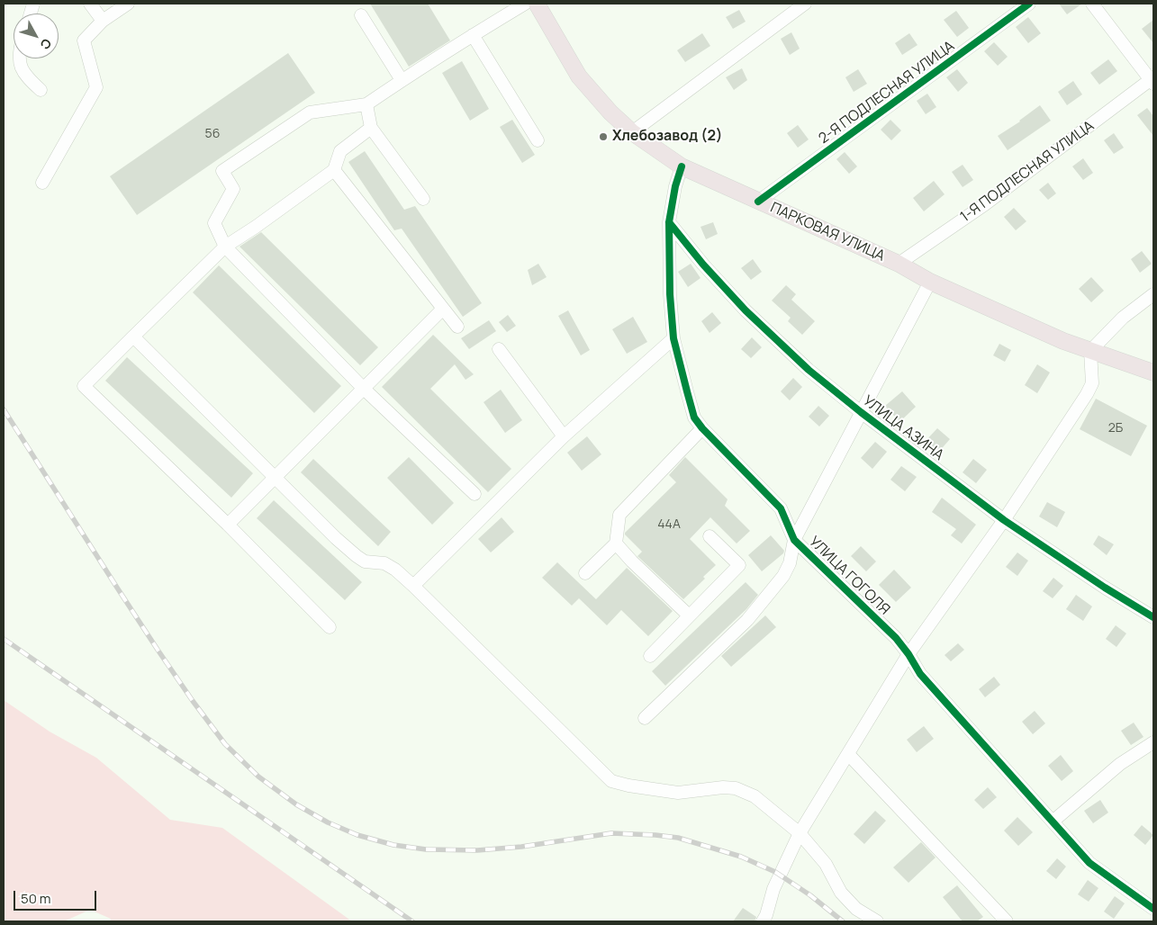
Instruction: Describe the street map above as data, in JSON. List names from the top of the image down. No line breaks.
{"streets":{"main road":["ПАРКОВАЯ УЛИЦА"],"street":["2-Я ПОДЛЕСНАЯ УЛИЦА","1-Я ПОДЛЕСНАЯ УЛИЦА","УЛИЦА АЗИНА","УЛИЦА ГОГОЛЯ"]},"crossings":[["2-Я ПОДЛЕСНАЯ УЛИЦА","ПАРКОВАЯ УЛИЦА"],["1-Я ПОДЛЕСНАЯ УЛИЦА","ПАРКОВАЯ УЛИЦА"],["ПАРКОВАЯ УЛИЦА","УЛИЦА ГОГОЛЯ"],["УЛИЦА АЗИНА","УЛИЦА ГОГОЛЯ"]],"places":["Хлебозавод (2)"],"house_numbers":["56","2Б","44А"],"scale_bar":"50 m","north":"bottom right"}
